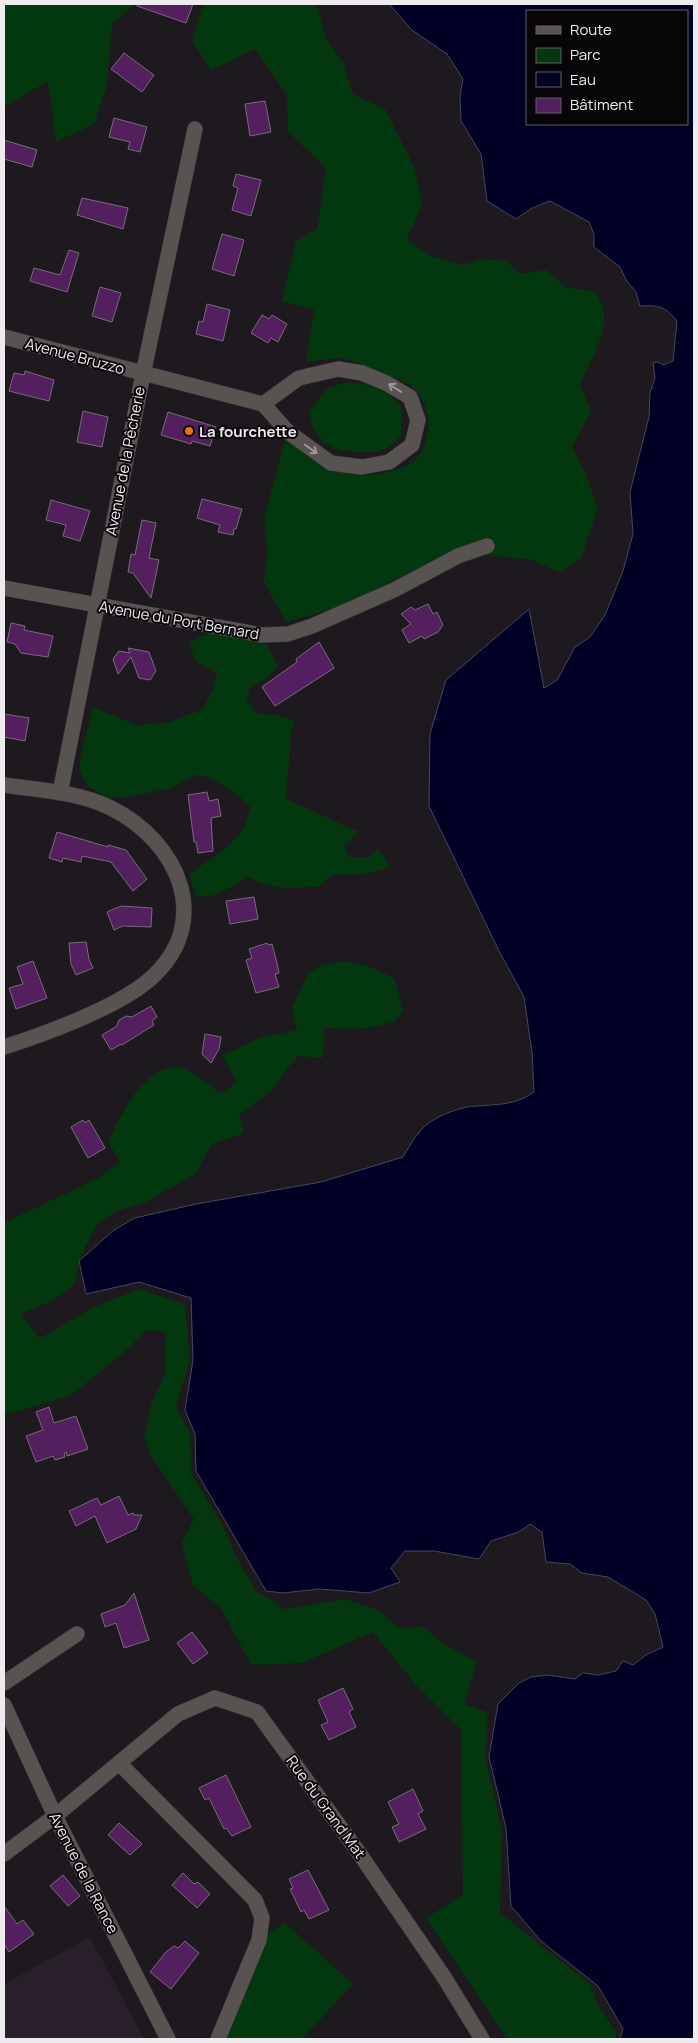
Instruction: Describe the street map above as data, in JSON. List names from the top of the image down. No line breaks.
{"streets":{"street":["Avenue Bruzzo","Avenue de la Pêcherie","Avenue du Port Bernard","Rue du Grand Mat","Avenue de la Rance"]},"crossings":[["Avenue Bruzzo","Avenue de la Pêcherie"],["Avenue de la Pêcherie","Avenue du Port Bernard"],["Rue du Grand Mat","Avenue de la Rance"]],"places":["La fourchette"],"legend":["Route","Parc","Eau","Bâtiment"]}
